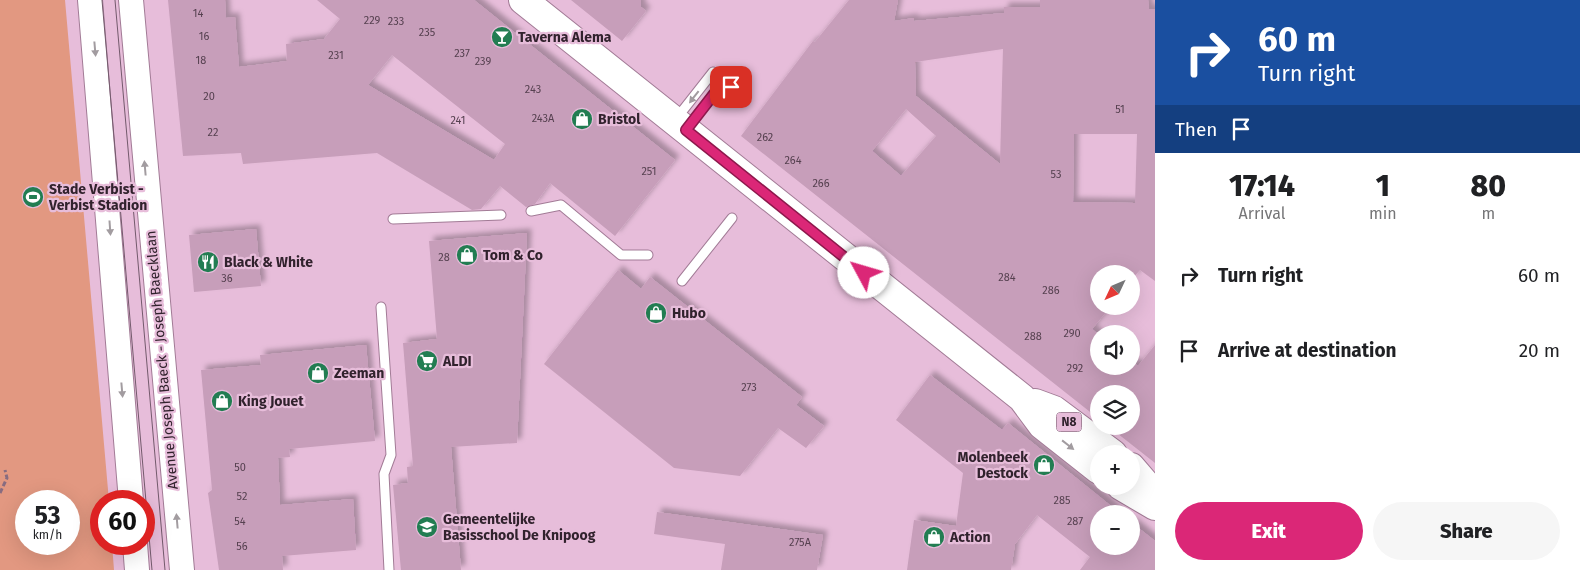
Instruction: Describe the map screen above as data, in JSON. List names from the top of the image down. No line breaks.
{"streets":{"main road":["N8"],"street":["Avenue Joseph Baeck - Joseph Baecklaan"]},"places":{"bar":["Taverna Alema"],"shop":["Bristol","Tom & Co","Hubo","Zeeman","King Jouet","Molenbeek Destock","Action"],"sports":["Stade Verbist - Verbist Stadion"],"restaurant":["Black & White"],"supermarket":["ALDI"],"school or university":["Gemeentelijke Basisschool De Knipoog"]},"house_numbers":["14","229","233","235","16","237","231","18","239","243","20","51","243A","241","22","262","264","251","53","266","28","284","36","286","290","288","292","273","50","52","285","54","287","275A","56"],"north":"bottom left","page":{"turn":["60 m","Turn right"],"then":"Then","eta":["17:14","Arrival","1","min","80","m"],"list":[{"name":"Turn right","value":"60 m"},{"name":"Arrive at destination","value":"20 m"}],"map_buttons":["+","−"],"speed":"53 km/h","limit":"60","buttons":["Exit","Share"]}}
